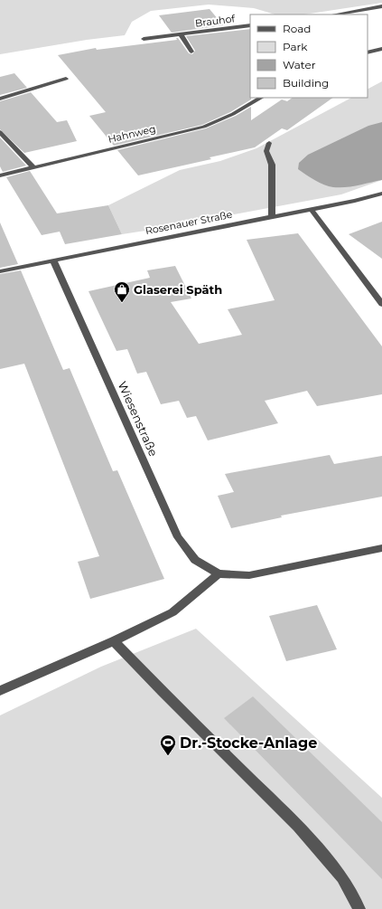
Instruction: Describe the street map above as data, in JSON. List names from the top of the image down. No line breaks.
{"streets":{"street":["Brauhof","Hahnweg","Rosenauer Straße","Wiesenstraße"]},"crossings":[["Rosenauer Straße","Wiesenstraße"]],"places":{"shop":["Glaserei Späth"],"sports":["Dr.-Stocke-Anlage"]},"legend":["Road","Park","Water","Building"]}
